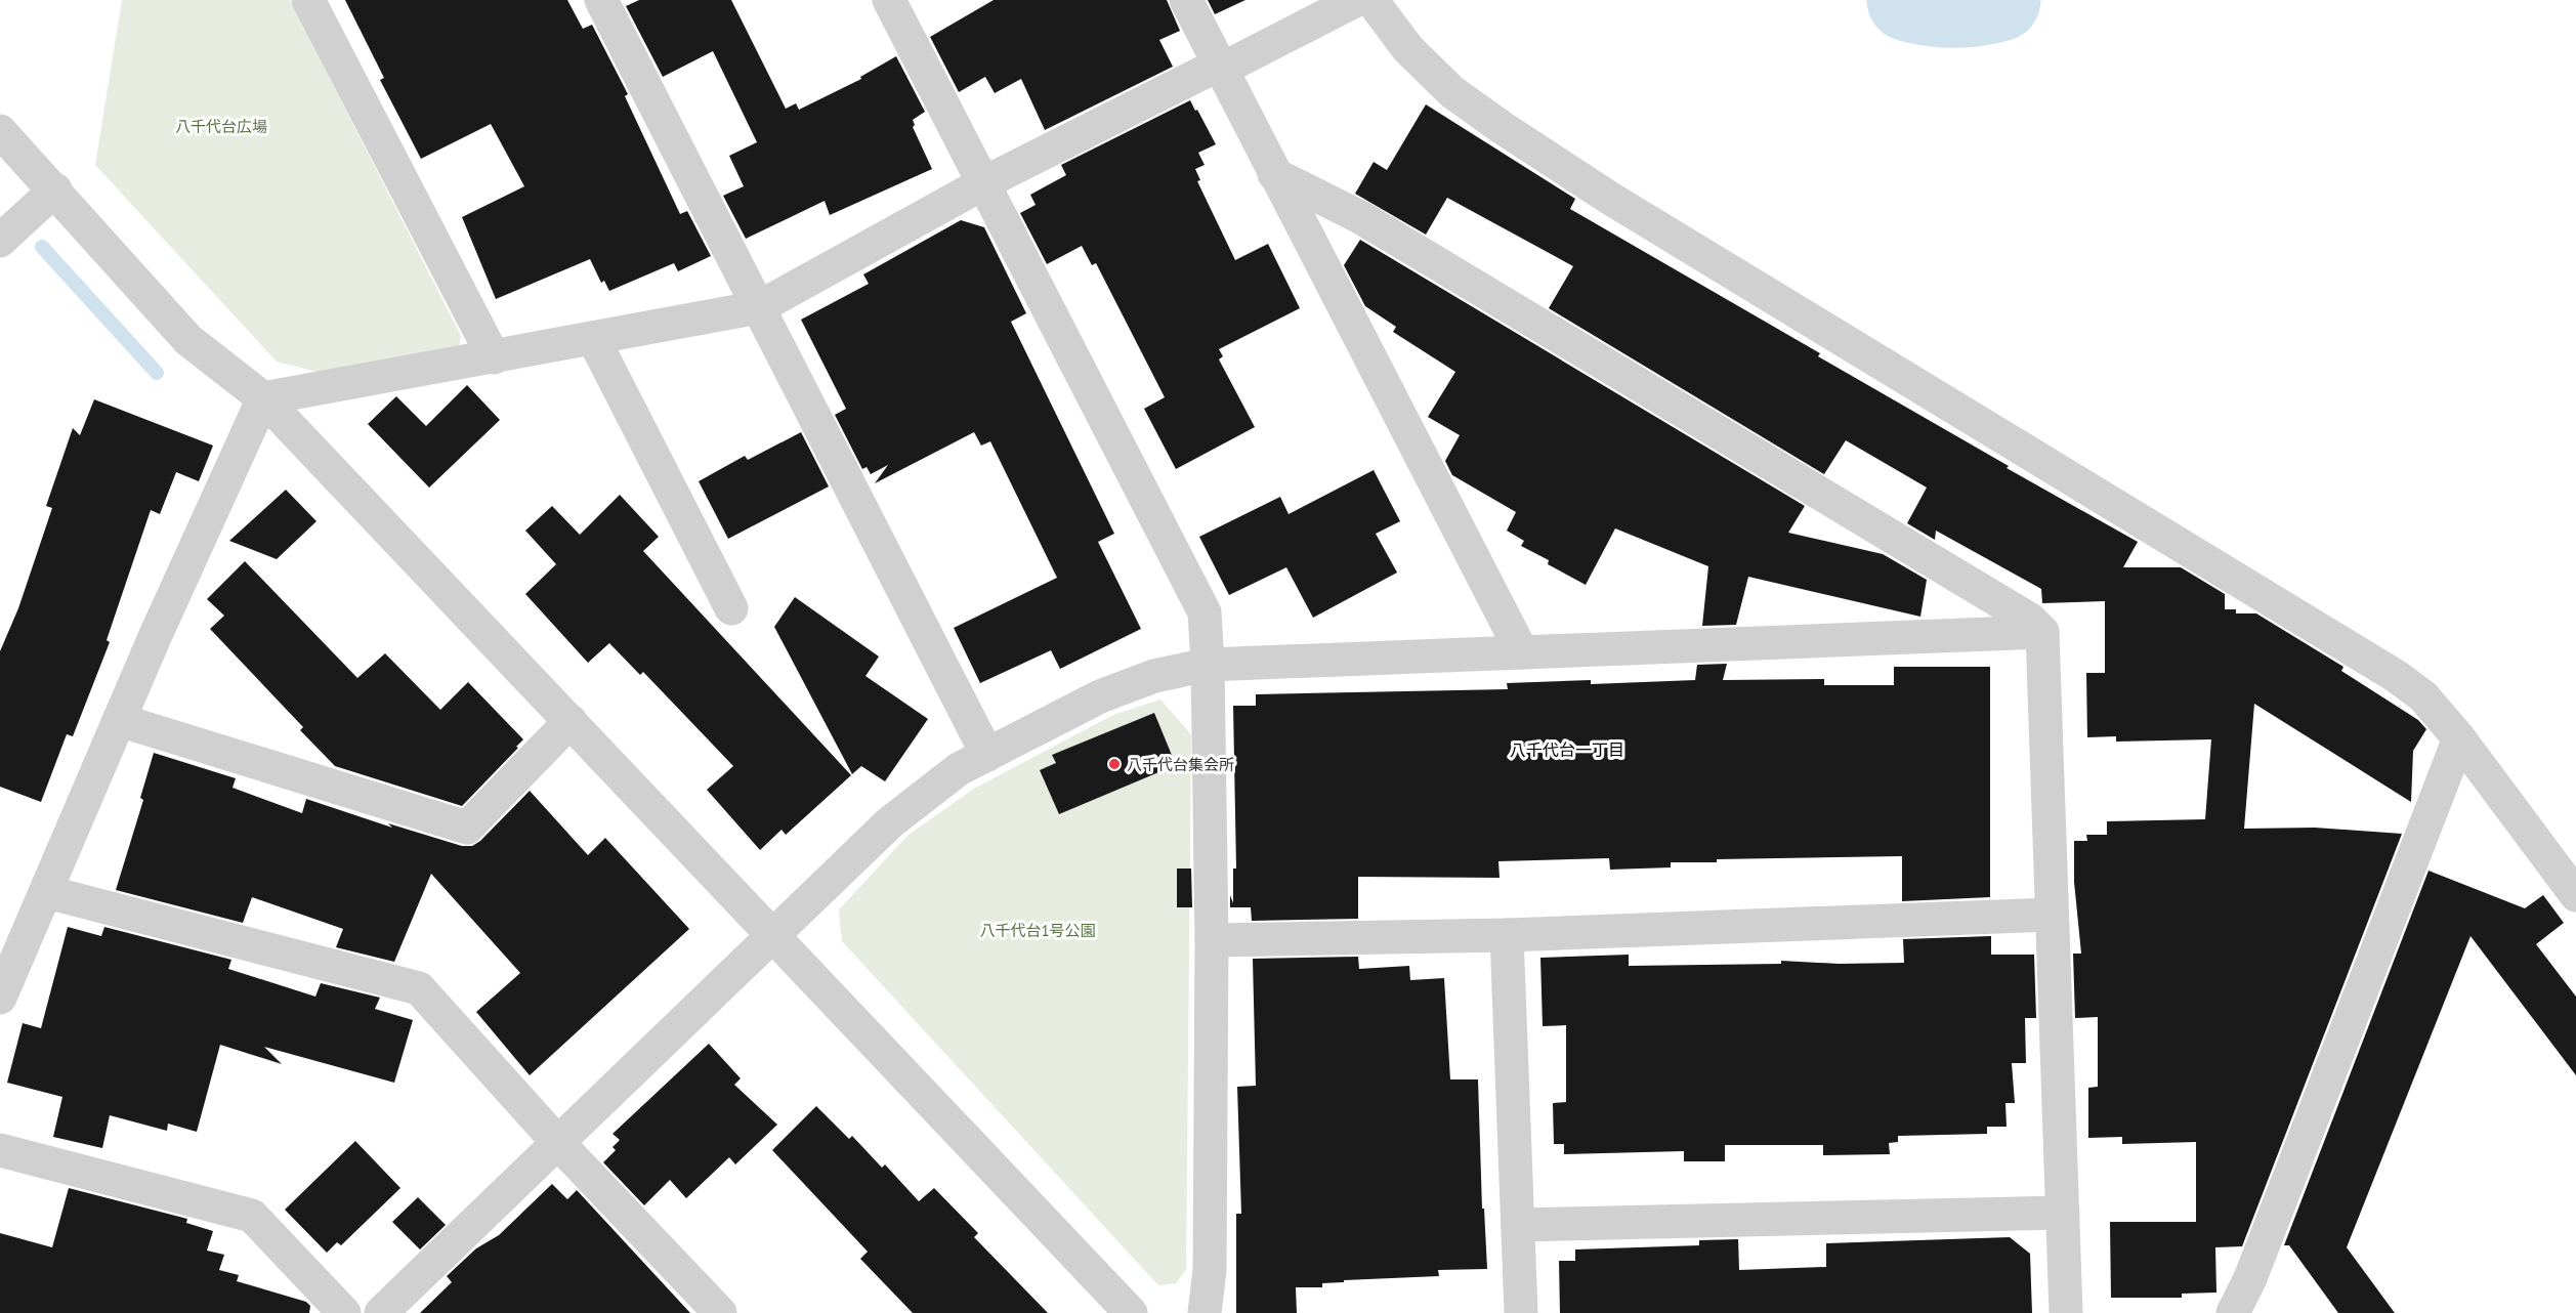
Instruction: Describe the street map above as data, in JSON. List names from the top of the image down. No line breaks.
{"districts":["八千代台一丁目"],"parks":["八千代台広場","八千代台1号公園"],"places":["八千代台集会所"]}
